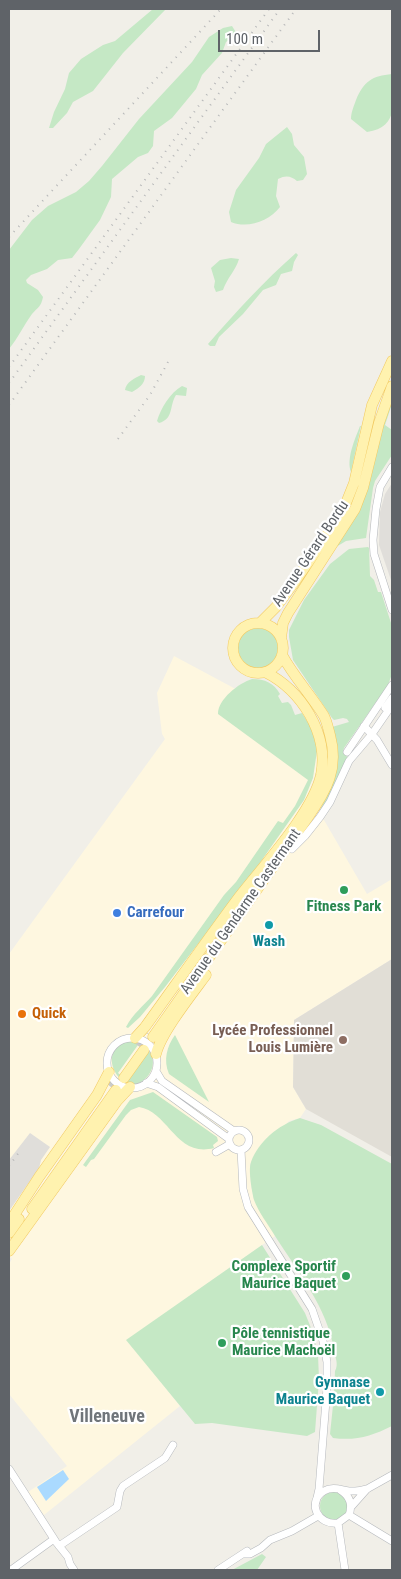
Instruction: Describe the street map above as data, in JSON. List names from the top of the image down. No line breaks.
{"streets":{"main road":["Avenue Gérard Bordu","Avenue du Gendarme Castermant"]},"crossings":[["Avenue Gérard Bordu","Avenue du Gendarme Castermant"]],"districts":["Villeneuve"],"places":["Fitness Park","Carrefour","Wash","Quick","Lycée Professionnel Louis Lumière","Complexe Sportif Maurice Baquet","Pôle tennistique Maurice Machoël","Gymnase Maurice Baquet"],"scale_bar":"100 m"}
